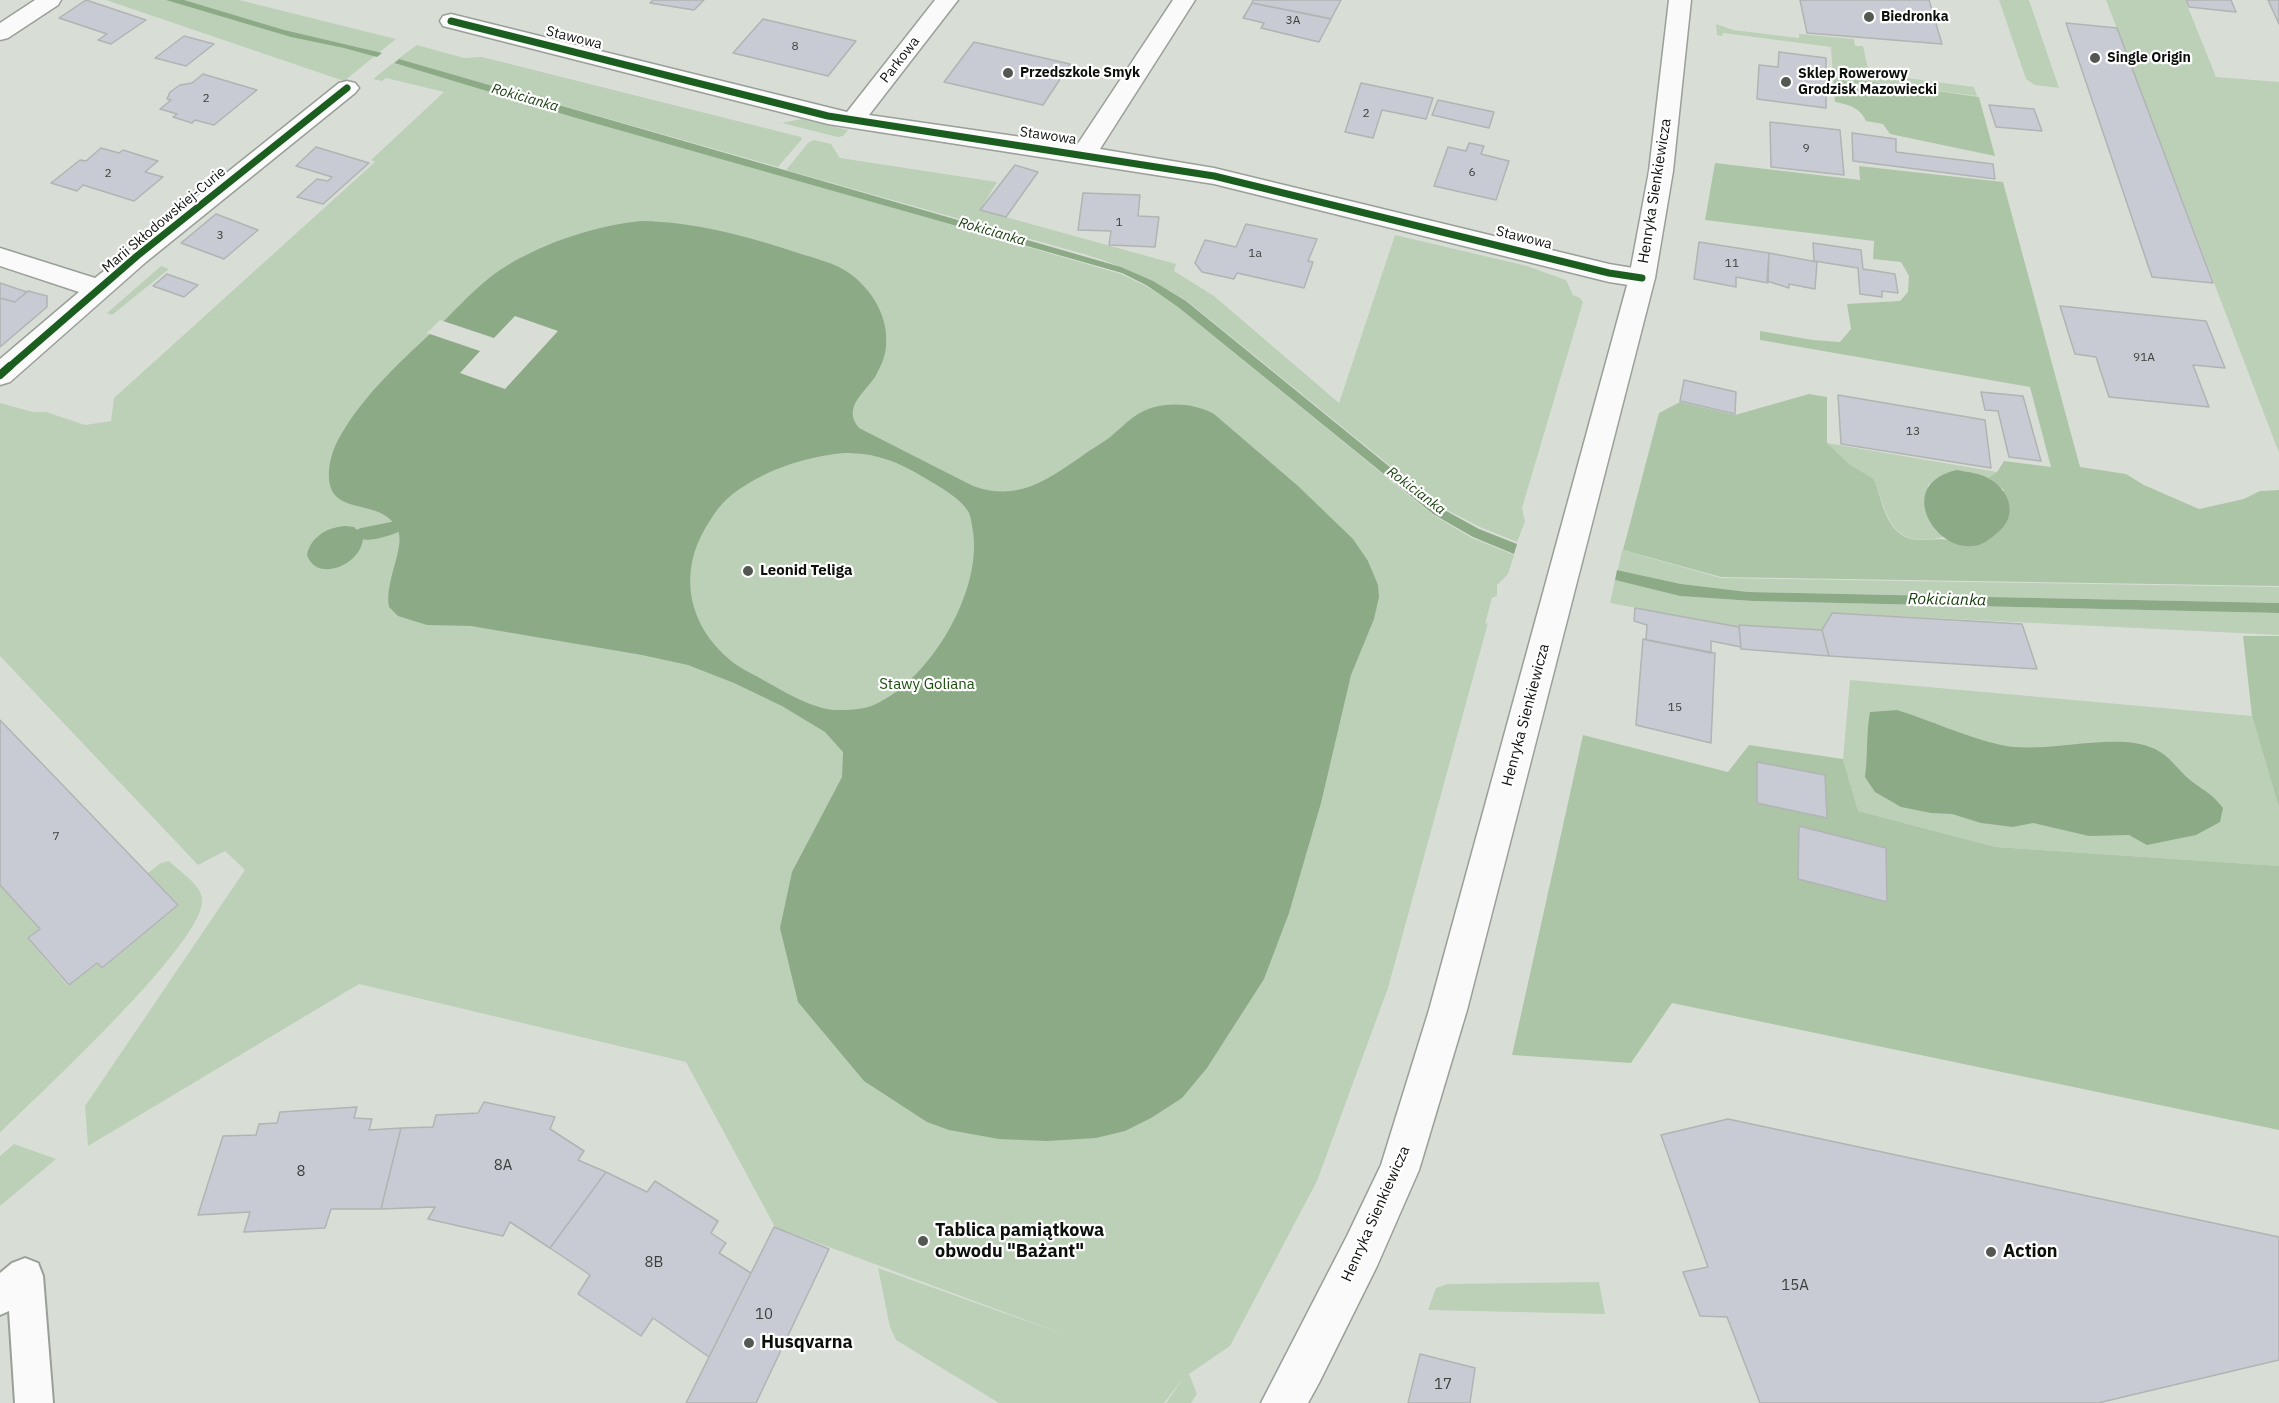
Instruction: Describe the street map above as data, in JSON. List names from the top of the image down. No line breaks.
{"streets":{"street":["Stawowa","Parkowa","Henryka Sienkiewicza","Marii Skłodowskiej-Curie"]},"crossings":[["Stawowa","Parkowa"],["Stawowa","Henryka Sienkiewicza"]],"water":["Rokicianka"],"parks":["Stawy Goliana"],"places":["Biedronka","Single Origin","Przedszkole Smyk","Sklep Rowerowy Grodzisk Mazowiecki","Leonid Teliga","Tablica pamiątkowa obwodu \"Bażant\"","Action","Husqvarna"],"house_numbers":["3A","8","2","2","9","6","2","1","3","1a","11","91A","13","15","7","8A","8","8B","15A","10","17"]}
